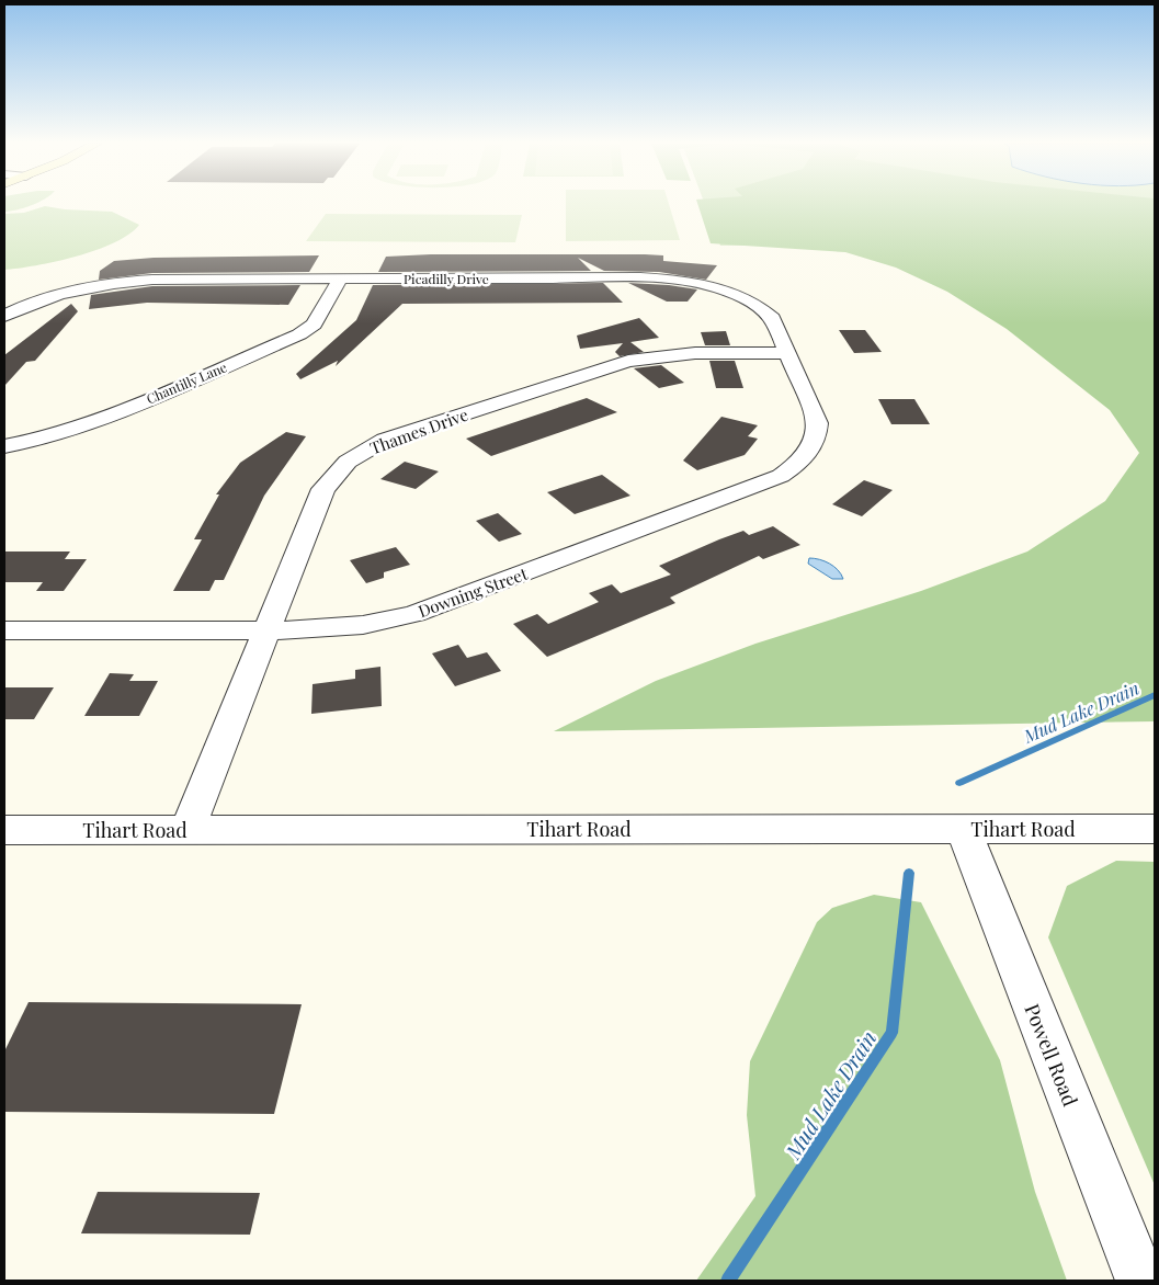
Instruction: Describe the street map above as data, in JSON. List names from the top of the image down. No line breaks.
{"streets":{"street":["Picadilly Drive","Chantilly Lane","Thames Drive","Downing Street","Tihart Road","Powell Road"]},"crossings":[["Picadilly Drive","Chantilly Lane"],["Picadilly Drive","Thames Drive"],["Picadilly Drive","Downing Street"],["Thames Drive","Downing Street"],["Thames Drive","Tihart Road"],["Tihart Road","Powell Road"]],"water":["Mud Lake Drain"]}
